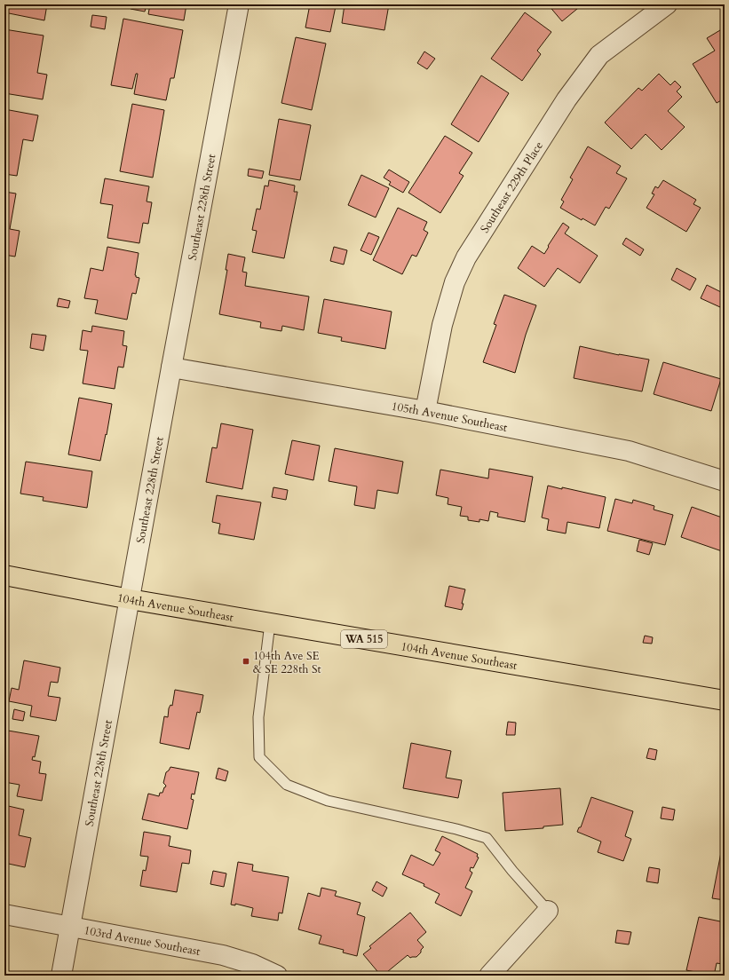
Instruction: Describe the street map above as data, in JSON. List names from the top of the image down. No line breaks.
{"streets":{"main road":["104th Avenue Southeast","WA 515"],"street":["Southeast 229th Place","Southeast 228th Street","105th Avenue Southeast","103rd Avenue Southeast"]},"crossings":[["Southeast 229th Place","105th Avenue Southeast"],["Southeast 228th Street","105th Avenue Southeast"],["Southeast 228th Street","104th Avenue Southeast"],["Southeast 228th Street","103rd Avenue Southeast"]],"places":{"transit":["104th Ave SE & SE 228th St"]}}
